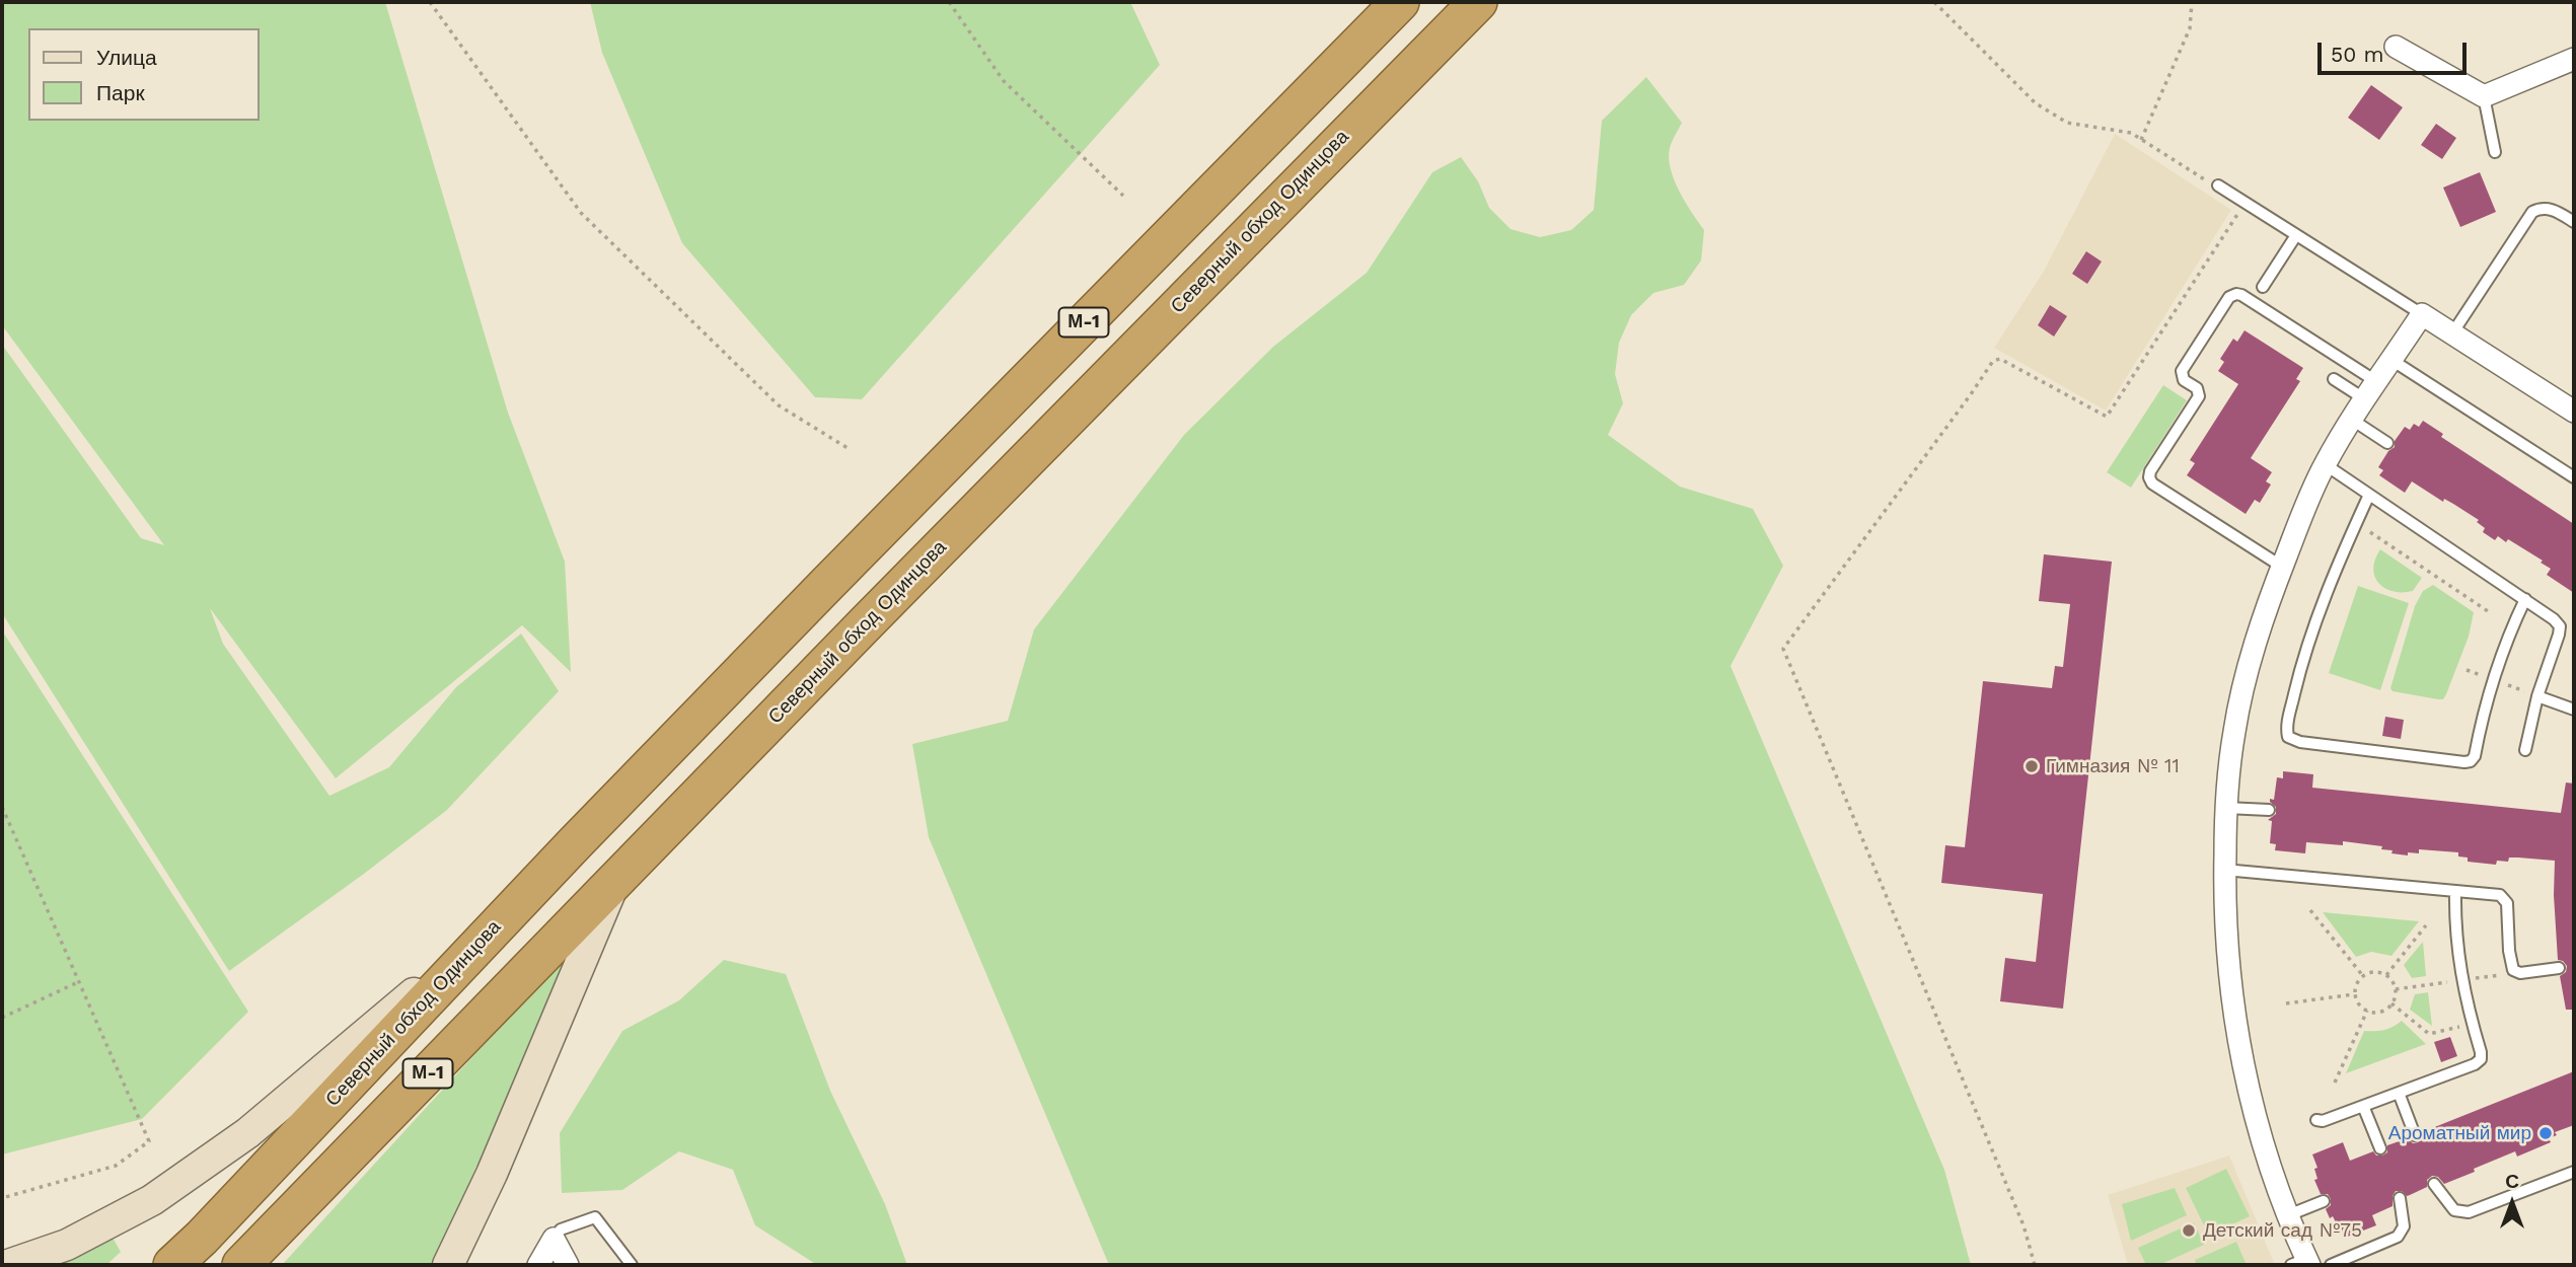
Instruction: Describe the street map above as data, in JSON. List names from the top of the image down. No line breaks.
{"streets":{"highway":["Северный обход Одинцова","М-1"]},"crossings":[["Северный обход Одинцова","М-1"]],"places":["Гимназия № 11","Ароматный мир","Детский сад №75"],"legend":["Улица","Парк"],"scale_bar":"50 m","north":"top"}
